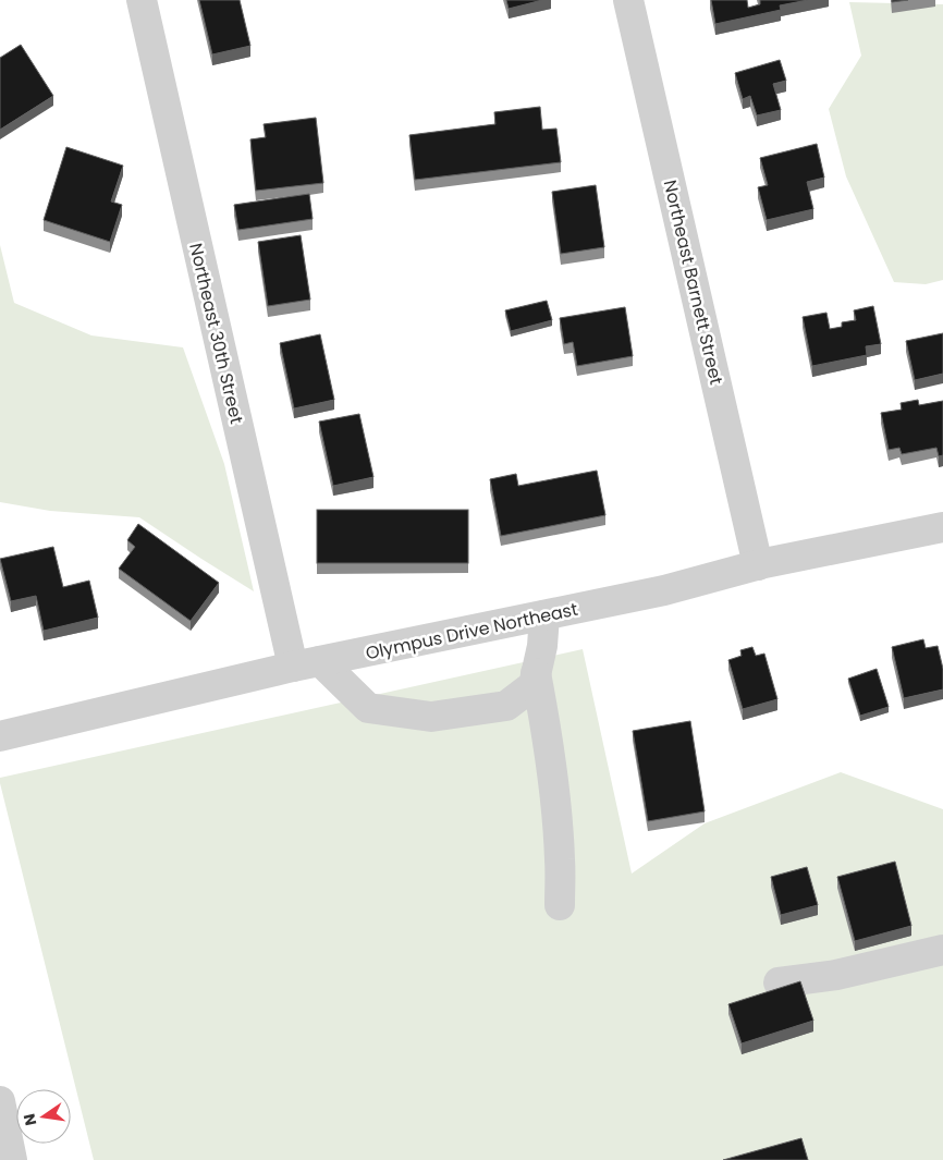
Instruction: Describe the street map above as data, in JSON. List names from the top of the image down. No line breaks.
{"streets":{"street":["Northeast Barnett Street","Northeast 30th Street","Olympus Drive Northeast"]},"crossings":[["Northeast Barnett Street","Olympus Drive Northeast"],["Northeast 30th Street","Olympus Drive Northeast"]],"north":"left"}
